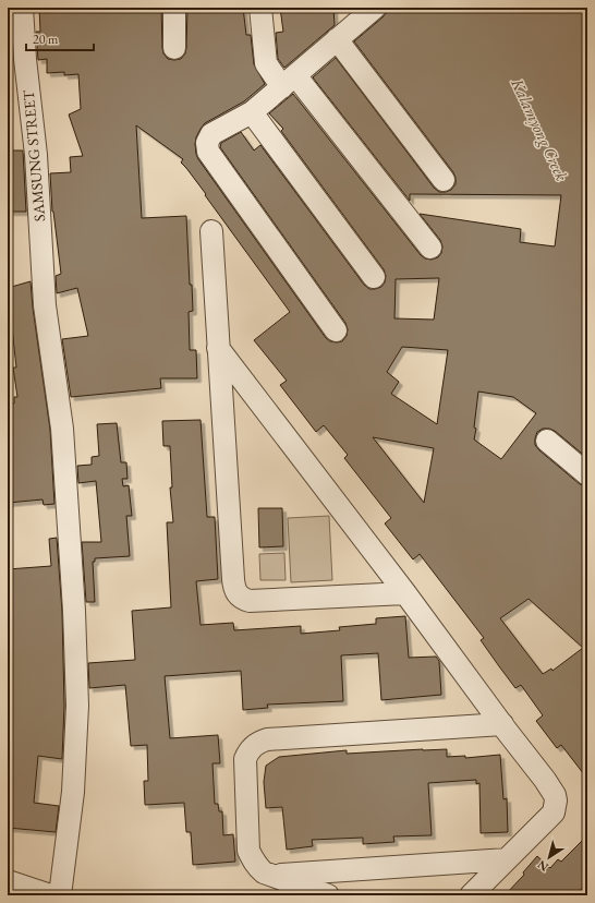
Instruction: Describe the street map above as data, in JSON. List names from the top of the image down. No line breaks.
{"streets":{"street":["SAMSUNG STREET"]},"water":["Kalamyong Creek"],"scale_bar":"20 m","north":"bottom left"}
